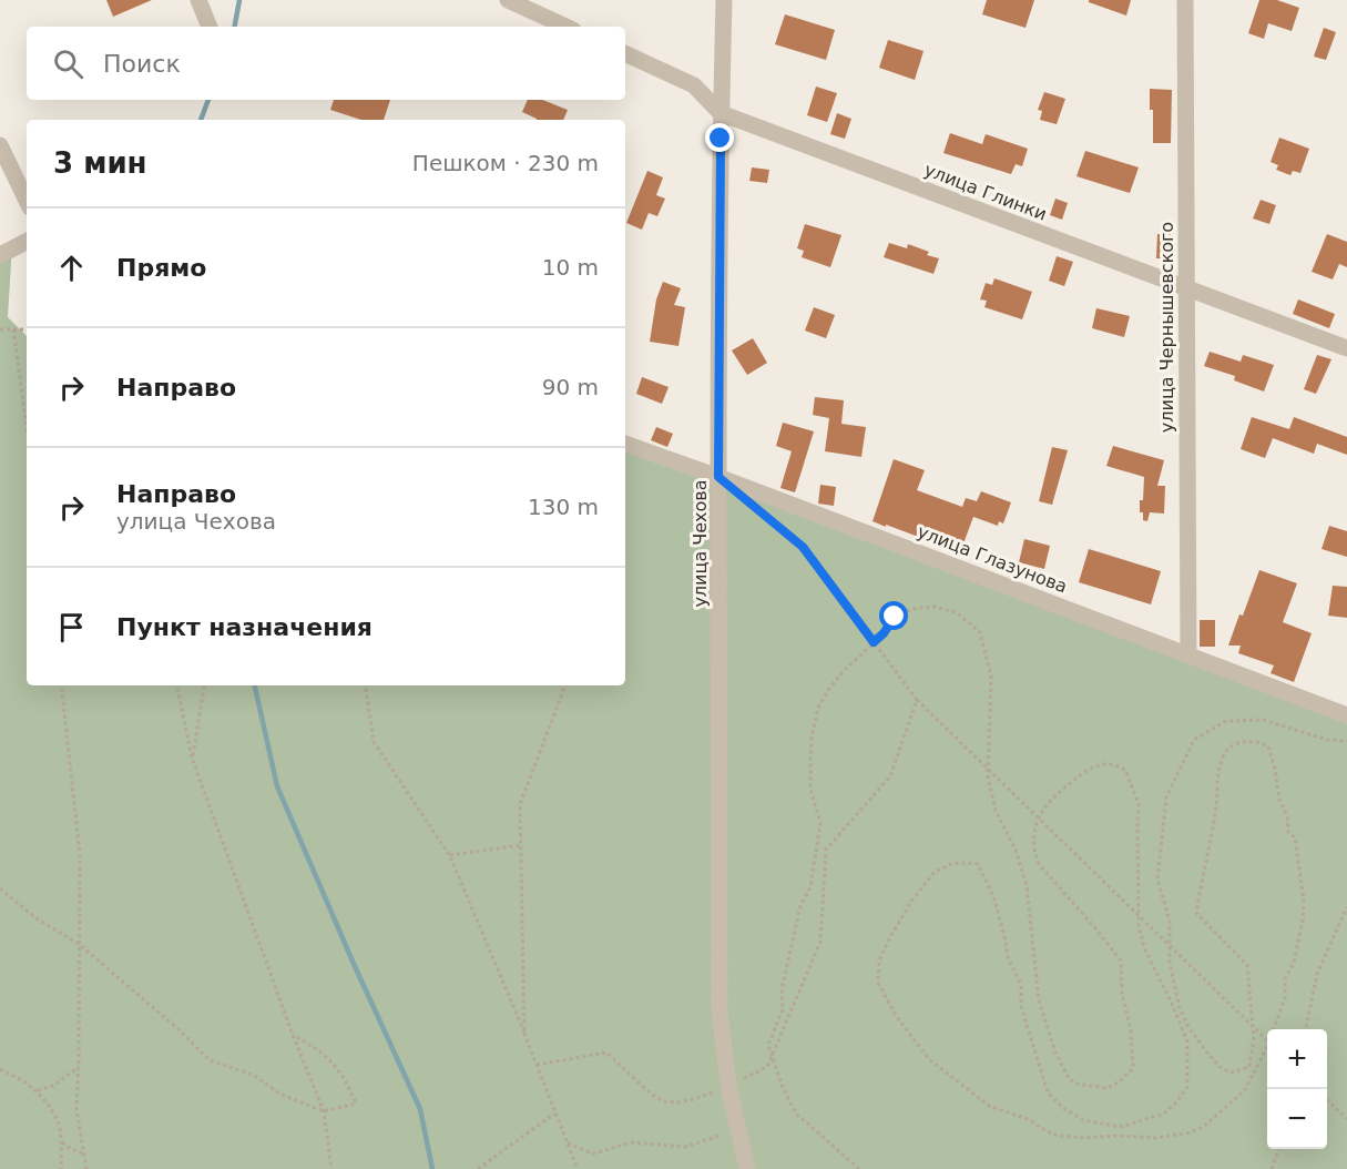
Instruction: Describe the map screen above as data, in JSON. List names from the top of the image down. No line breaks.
{"streets":{"street":["улица Глинки","улица Чернышевского","улица Чехова","улица Глазунова"]},"crossings":[["улица Глинки","улица Чернышевского"],["улица Глинки","улица Чехова"],["улица Чернышевского","улица Глазунова"],["улица Чехова","улица Глазунова"]],"page":{"search":"Поиск","heading":["3 мин","Пешком · 230 m"],"list":[["Прямо","10 m"],["Направо","90 m"],["Направо","улица Чехова","130 m"],"Пункт назначения"],"map_buttons":["+","−"]}}
